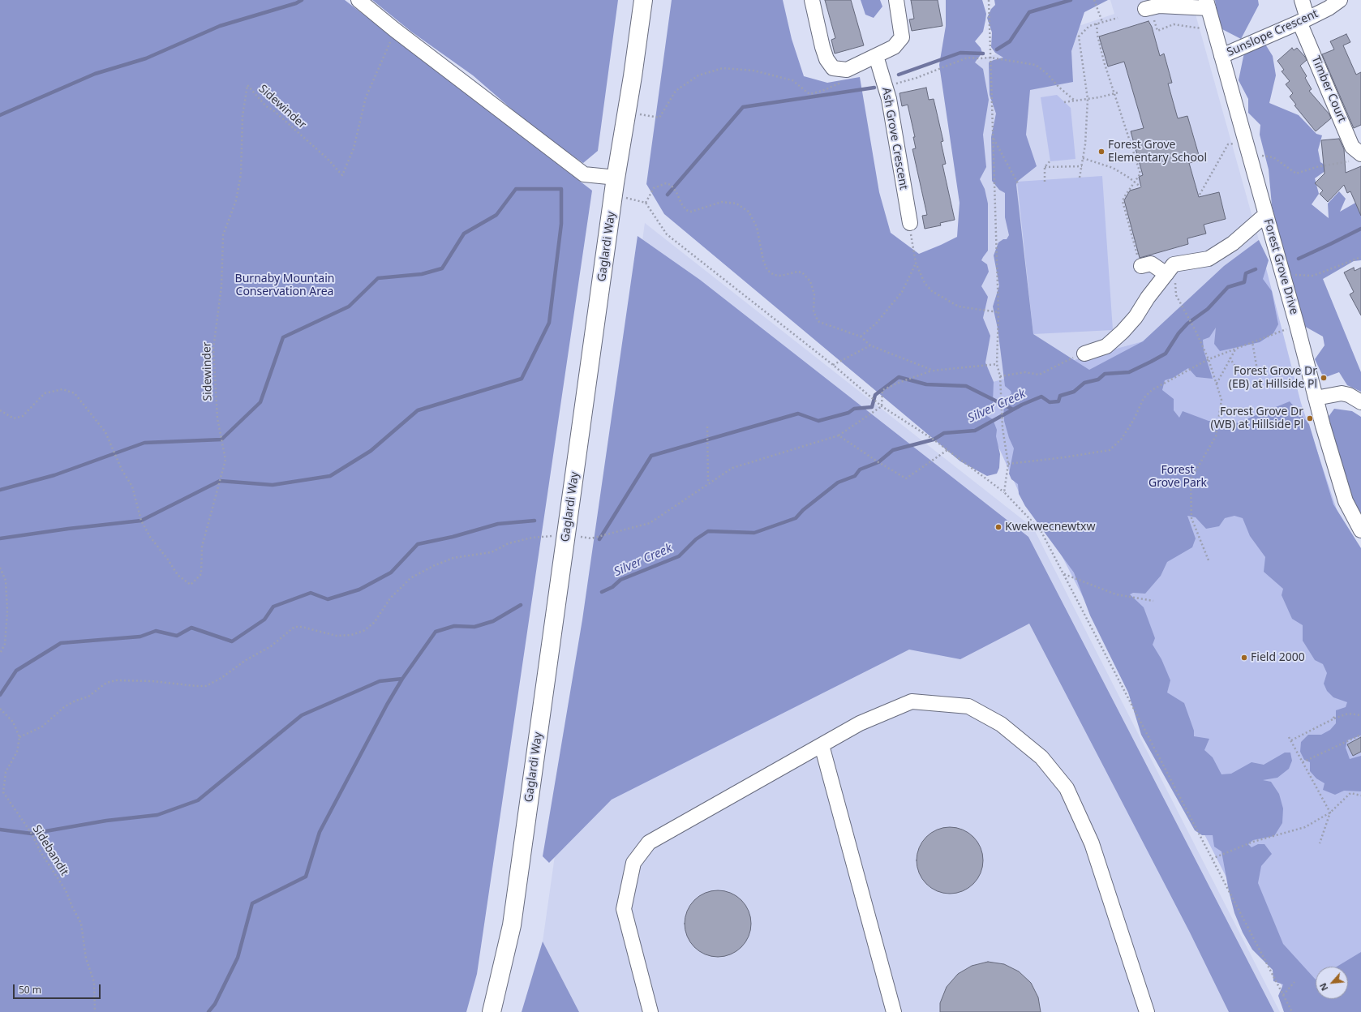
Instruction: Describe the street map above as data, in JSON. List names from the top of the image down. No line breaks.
{"streets":{"main road":["Gaglardi Way"],"street":["Sunslope Crescent","Timber Court","Ash Grove Crescent","Forest Grove Drive"],"path":["Sidewinder","Sidebandit"]},"crossings":[["Sunslope Crescent","Timber Court"],["Sunslope Crescent","Forest Grove Drive"]],"water":["Silver Creek"],"parks":["Burnaby Mountain Conservation Area","Forest Grove Park"],"places":["Forest Grove Elementary School","Forest Grove Dr (EB) at Hillside Pl","Forest Grove Dr (WB) at Hillside Pl","Kwekwecnewtxw","Field 2000"],"scale_bar":"50 m","north":"bottom left"}
